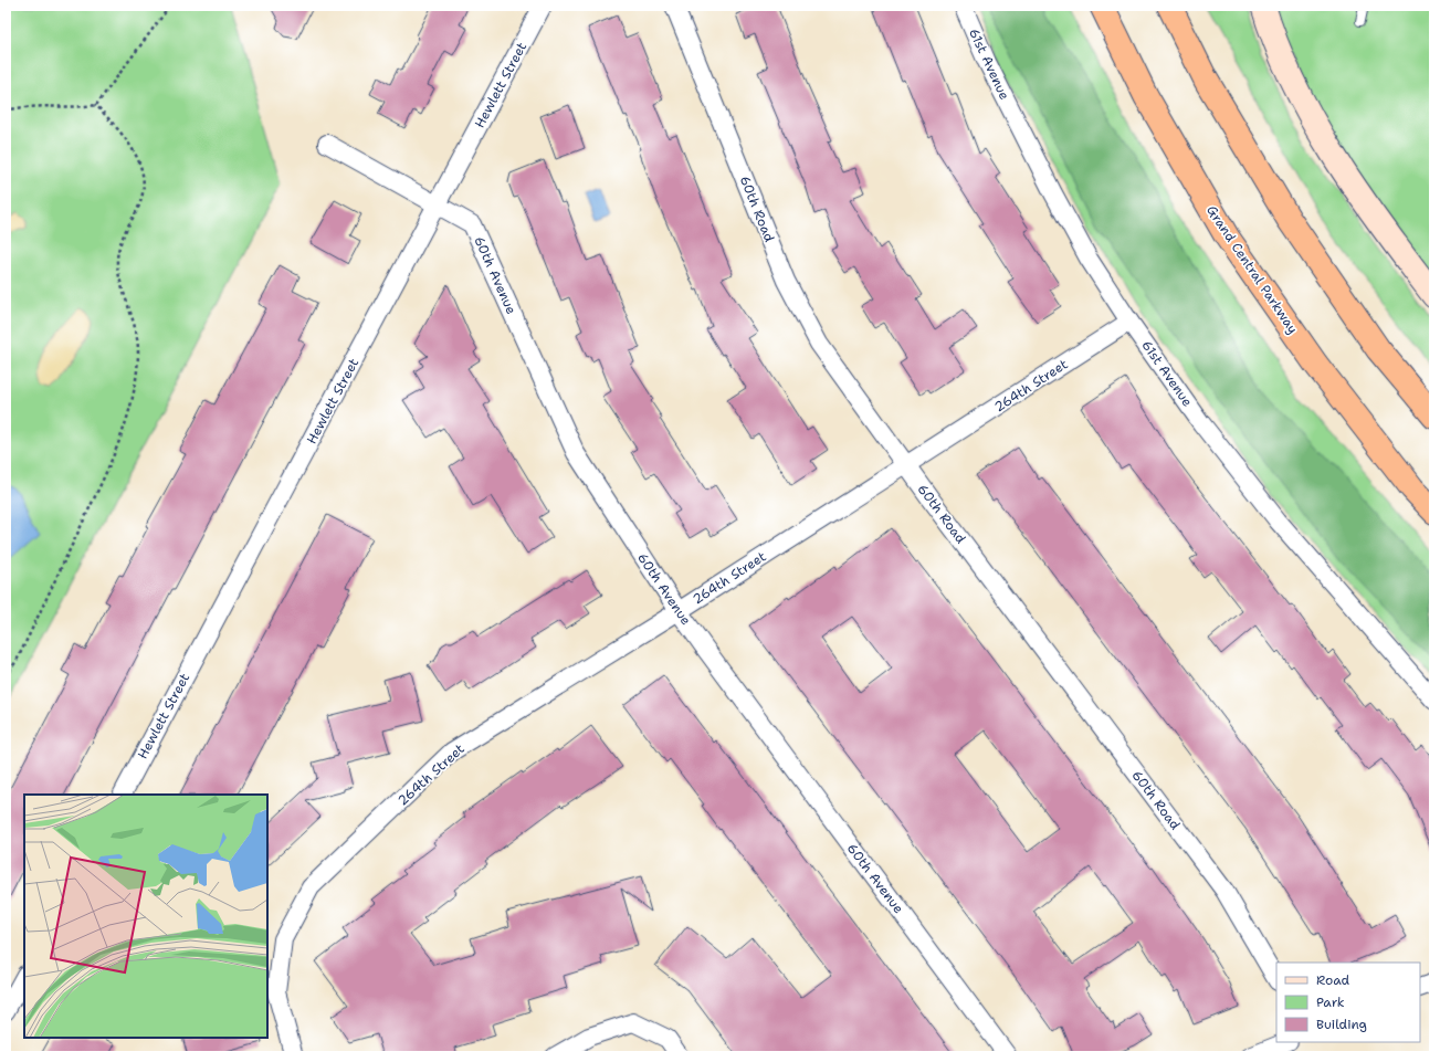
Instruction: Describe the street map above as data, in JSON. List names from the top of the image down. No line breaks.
{"streets":{"highway":["Grand Central Parkway"],"street":["61st Avenue","Hewlett Street","60th Road","60th Avenue","264th Street"]},"crossings":[["61st Avenue","264th Street"],["Hewlett Street","60th Avenue"],["60th Road","264th Street"],["60th Avenue","264th Street"]],"legend":["Road","Park","Building"]}
